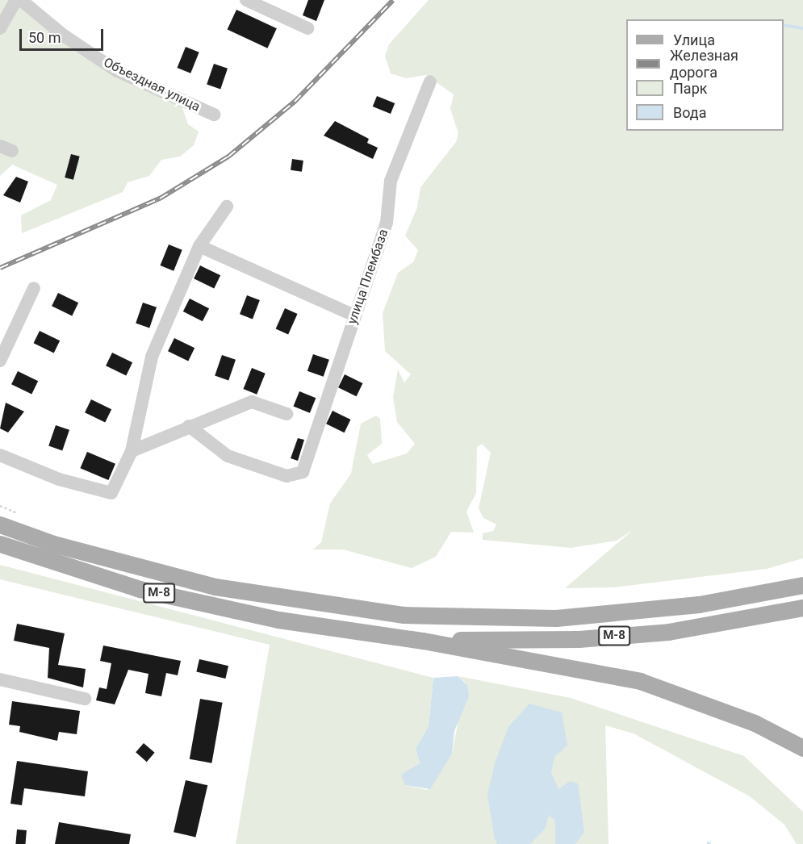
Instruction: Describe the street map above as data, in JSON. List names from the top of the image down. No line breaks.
{"streets":{"main road":["М-8"],"street":["Объездная улица","улица Плембаза"]},"legend":["Улица","Железная дорога","Парк","Вода"],"scale_bar":"50 m"}
